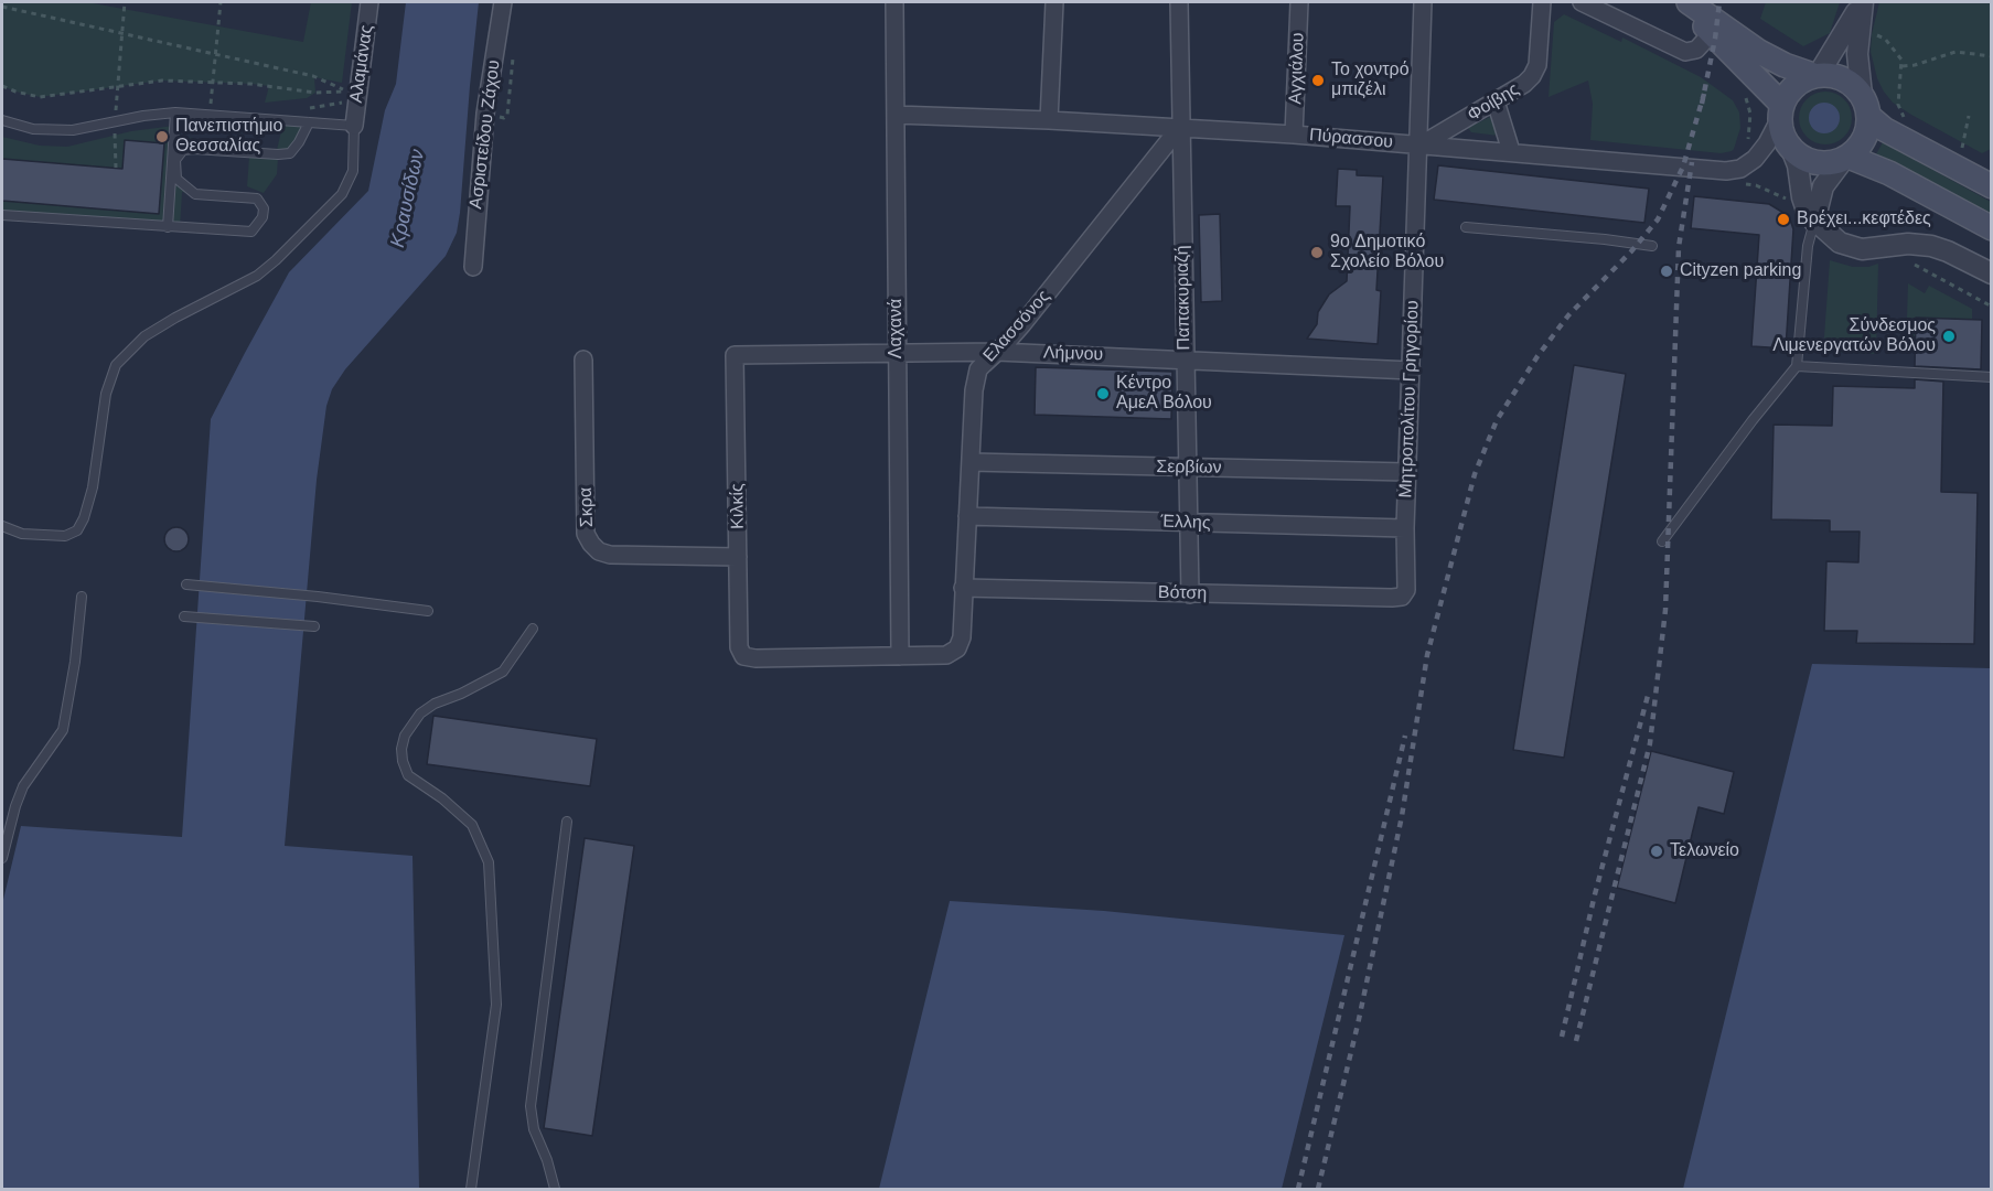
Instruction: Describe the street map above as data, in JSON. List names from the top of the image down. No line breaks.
{"streets":{"street":["Αλαμάνας","Αγχιάλου","Φοίβης","Ασριστείδου Ζάχου","Πύρασσου","Παπακυριαζή","Ελασσόνος","Λαχανά","Λήμνου","Μητροπολίτου Γρηγορίου","Σερβίων","Κιλκίς","Σκρα","Έλλης","Βότση"]},"crossings":[["Αγχιάλου","Πύρασσου"],["Φοίβης","Πύρασσου"],["Φοίβης","Μητροπολίτου Γρηγορίου"],["Πύρασσου","Παπακυριαζή"],["Πύρασσου","Ελασσόνος"],["Πύρασσου","Λαχανά"],["Πύρασσου","Μητροπολίτου Γρηγορίου"],["Παπακυριαζή","Ελασσόνος"],["Παπακυριαζή","Λήμνου"],["Παπακυριαζή","Σερβίων"],["Παπακυριαζή","Έλλης"],["Παπακυριαζή","Βότση"],["Ελασσόνος","Λαχανά"],["Ελασσόνος","Λήμνου"],["Ελασσόνος","Σερβίων"],["Ελασσόνος","Κιλκίς"],["Ελασσόνος","Έλλης"],["Ελασσόνος","Βότση"],["Λαχανά","Λήμνου"],["Λαχανά","Κιλκίς"],["Λήμνου","Μητροπολίτου Γρηγορίου"],["Λήμνου","Κιλκίς"],["Μητροπολίτου Γρηγορίου","Σερβίων"],["Μητροπολίτου Γρηγορίου","Έλλης"],["Μητροπολίτου Γρηγορίου","Βότση"],["Κιλκίς","Σκρα"]],"water":["Κραυσίδων"],"places":["Το χοντρό μπιζέλι","Πανεπιστήμιο Θεσσαλίας","Βρέχει...κεφτέδες","9ο Δημοτικό Σχολείο Βόλου","Cityzen parking","Σύνδεσμος Λιμενεργατών Βόλου","Κέντρο ΑμεΑ Βόλου","Τελωνείο"]}
